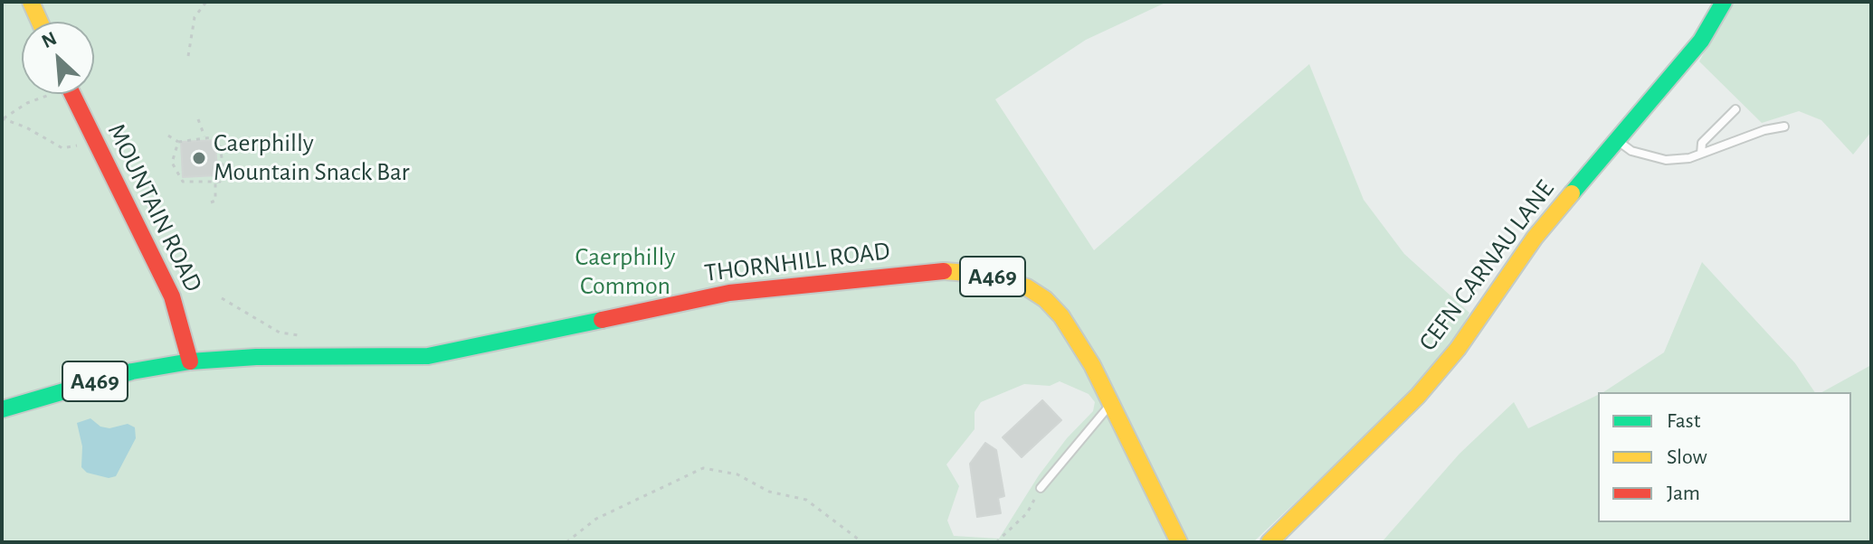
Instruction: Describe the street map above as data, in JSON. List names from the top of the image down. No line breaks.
{"streets":{"main road":["MOUNTAIN ROAD","THORNHILL ROAD","CEFN CARNAU LANE","A469"]},"crossings":[["MOUNTAIN ROAD","THORNHILL ROAD"],["MOUNTAIN ROAD","A469"],["THORNHILL ROAD","A469"]],"parks":["Caerphilly Common"],"places":["Caerphilly Mountain Snack Bar"],"legend":["Fast","Slow","Jam"],"north":"top left"}
